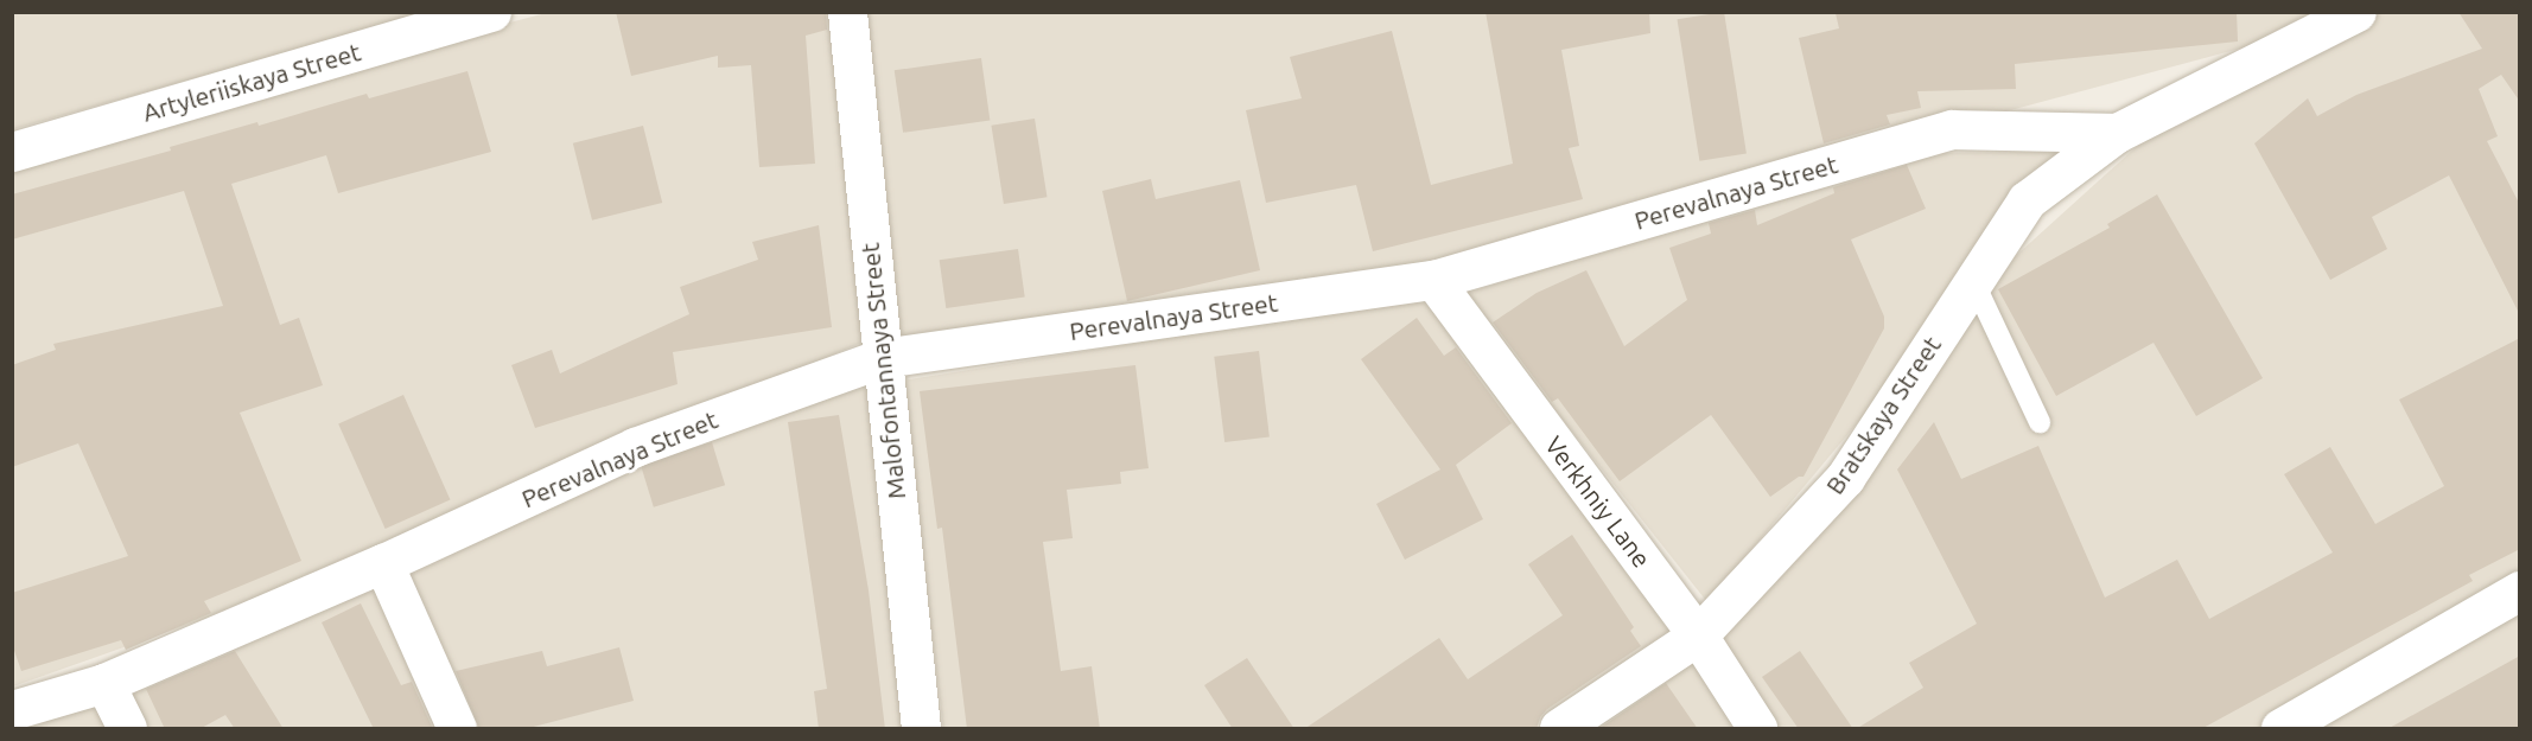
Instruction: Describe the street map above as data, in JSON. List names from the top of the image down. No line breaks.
{"streets":{"street":["Artyleriiskaya Street","Perevalnaya Street","Malofontannaya Street","Bratskaya Street","Verkhniy Lane"]},"crossings":[["Perevalnaya Street","Malofontannaya Street"],["Perevalnaya Street","Bratskaya Street"],["Perevalnaya Street","Verkhniy Lane"],["Bratskaya Street","Verkhniy Lane"]]}
